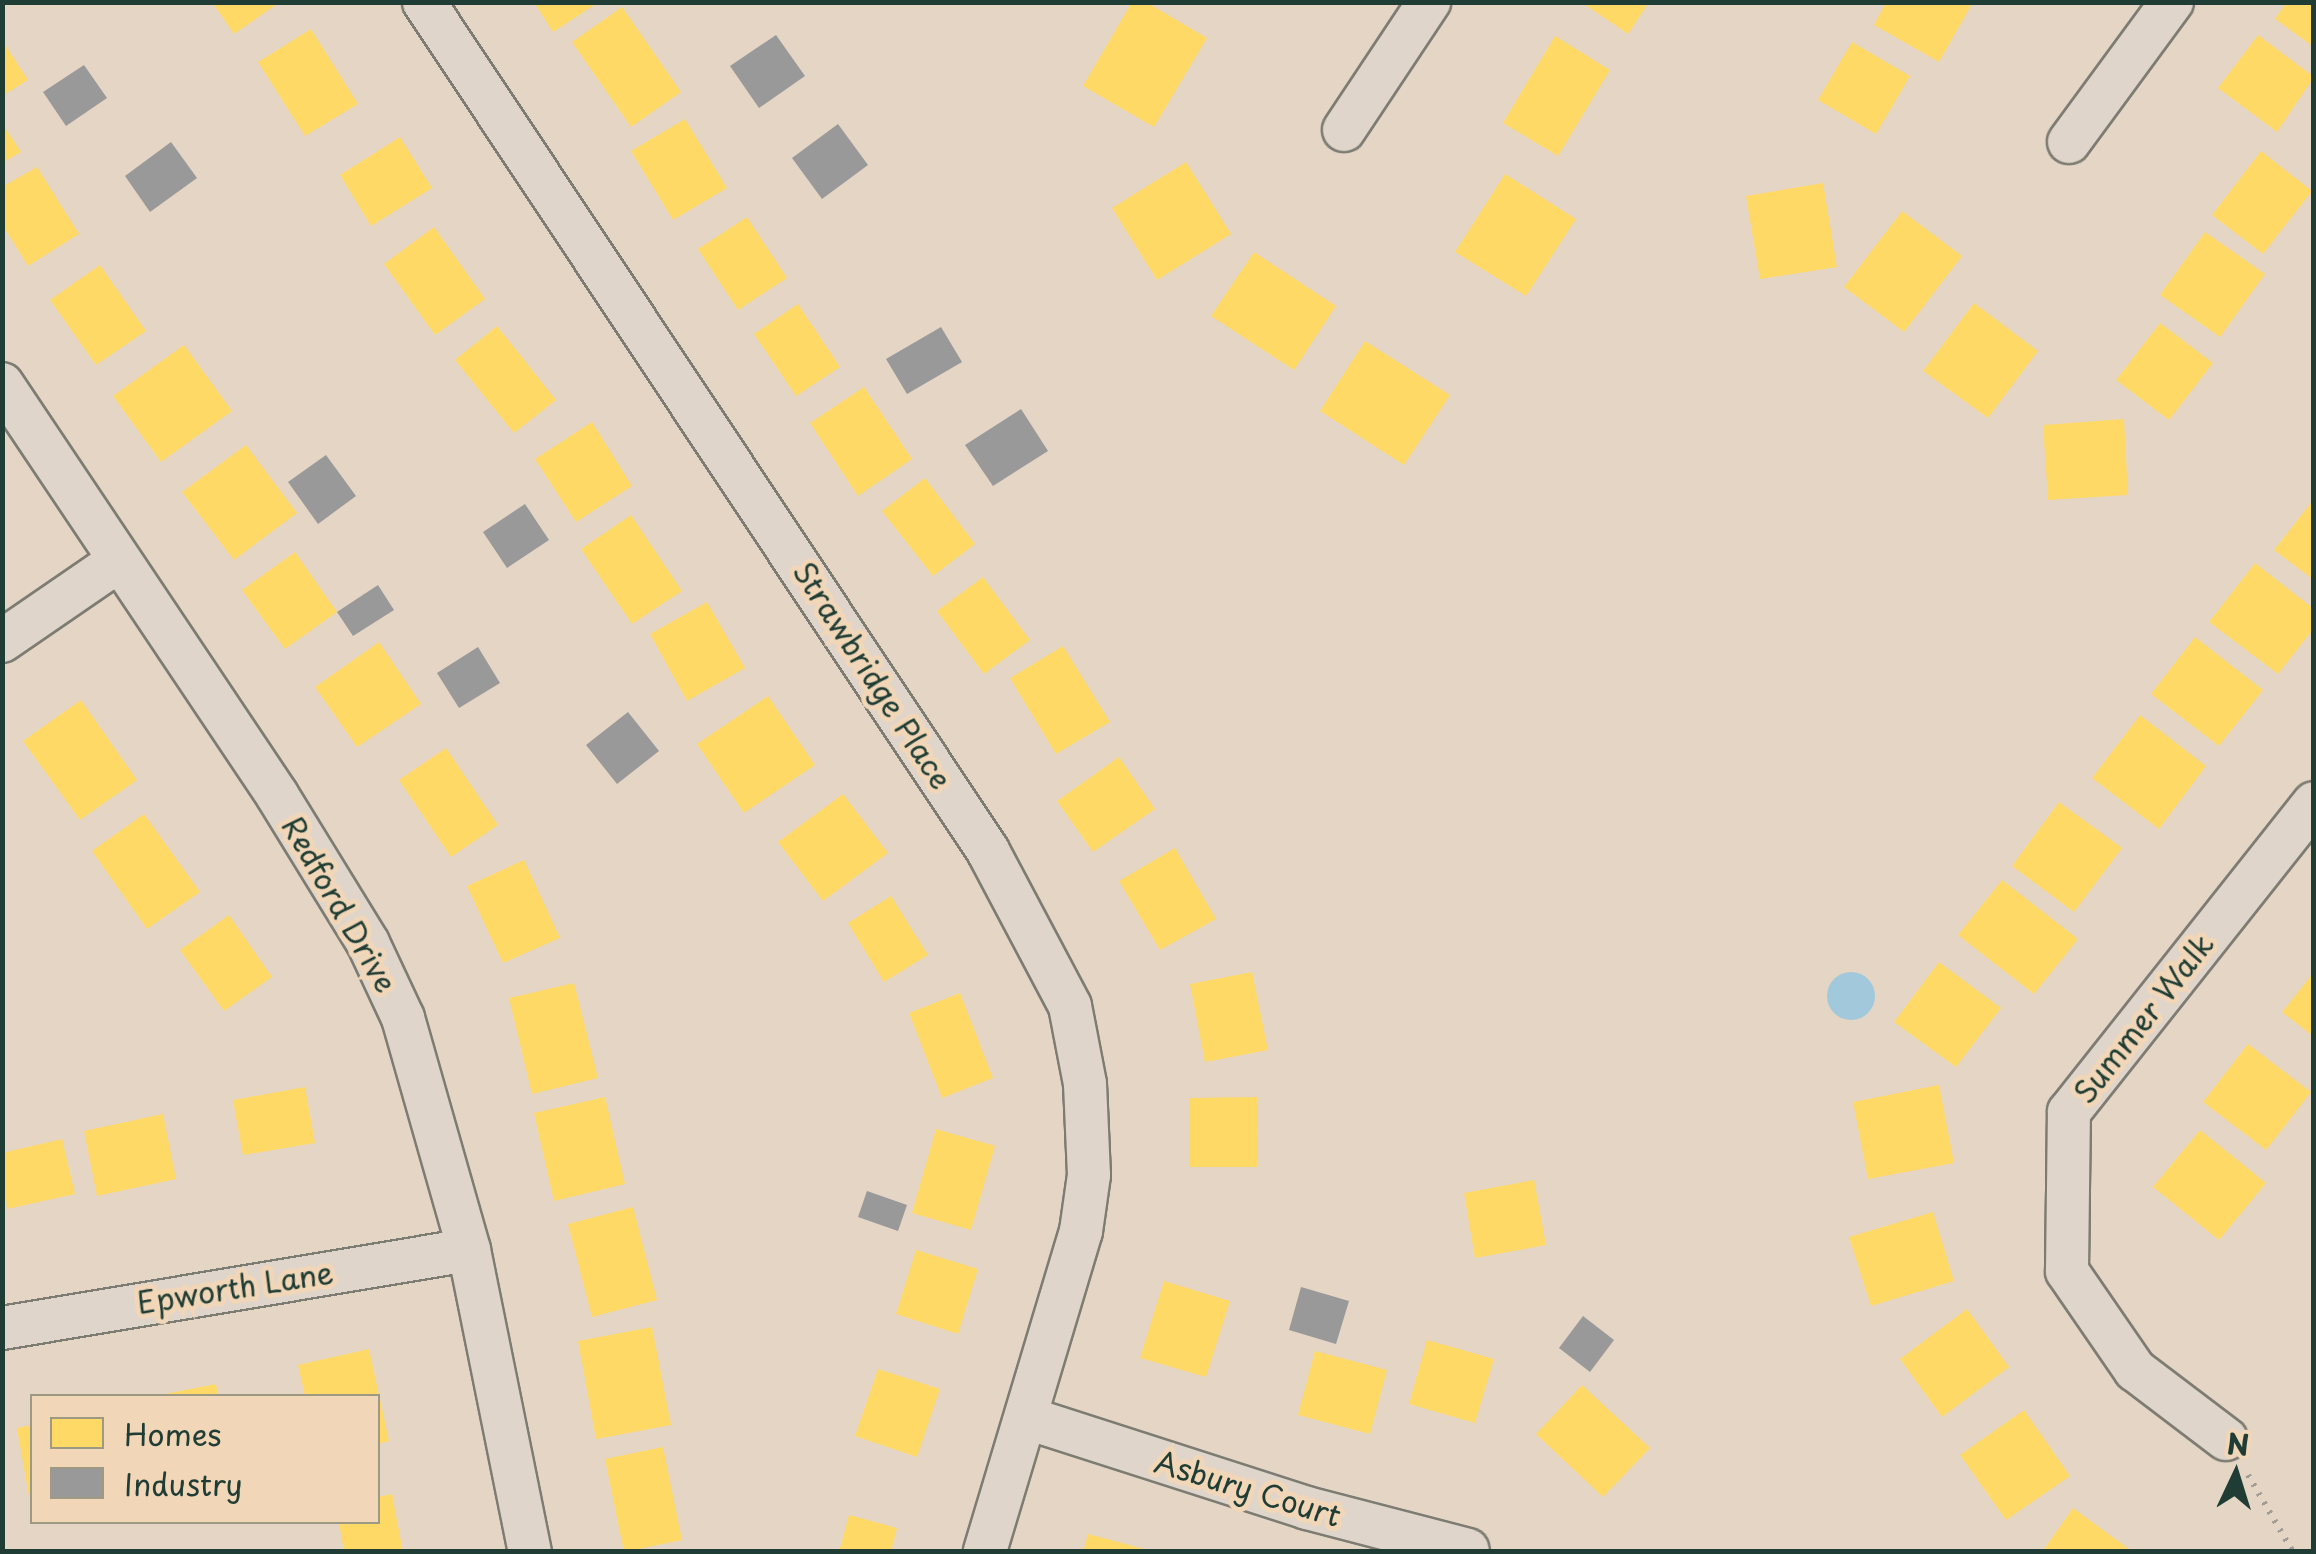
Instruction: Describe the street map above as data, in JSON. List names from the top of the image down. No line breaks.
{"streets":{"street":["Strawbridge Place","Redford Drive","Summer Walk","Epworth Lane","Asbury Court"]},"crossings":[["Strawbridge Place","Asbury Court"],["Redford Drive","Epworth Lane"]],"legend":["Homes","Industry"],"north":"top"}
